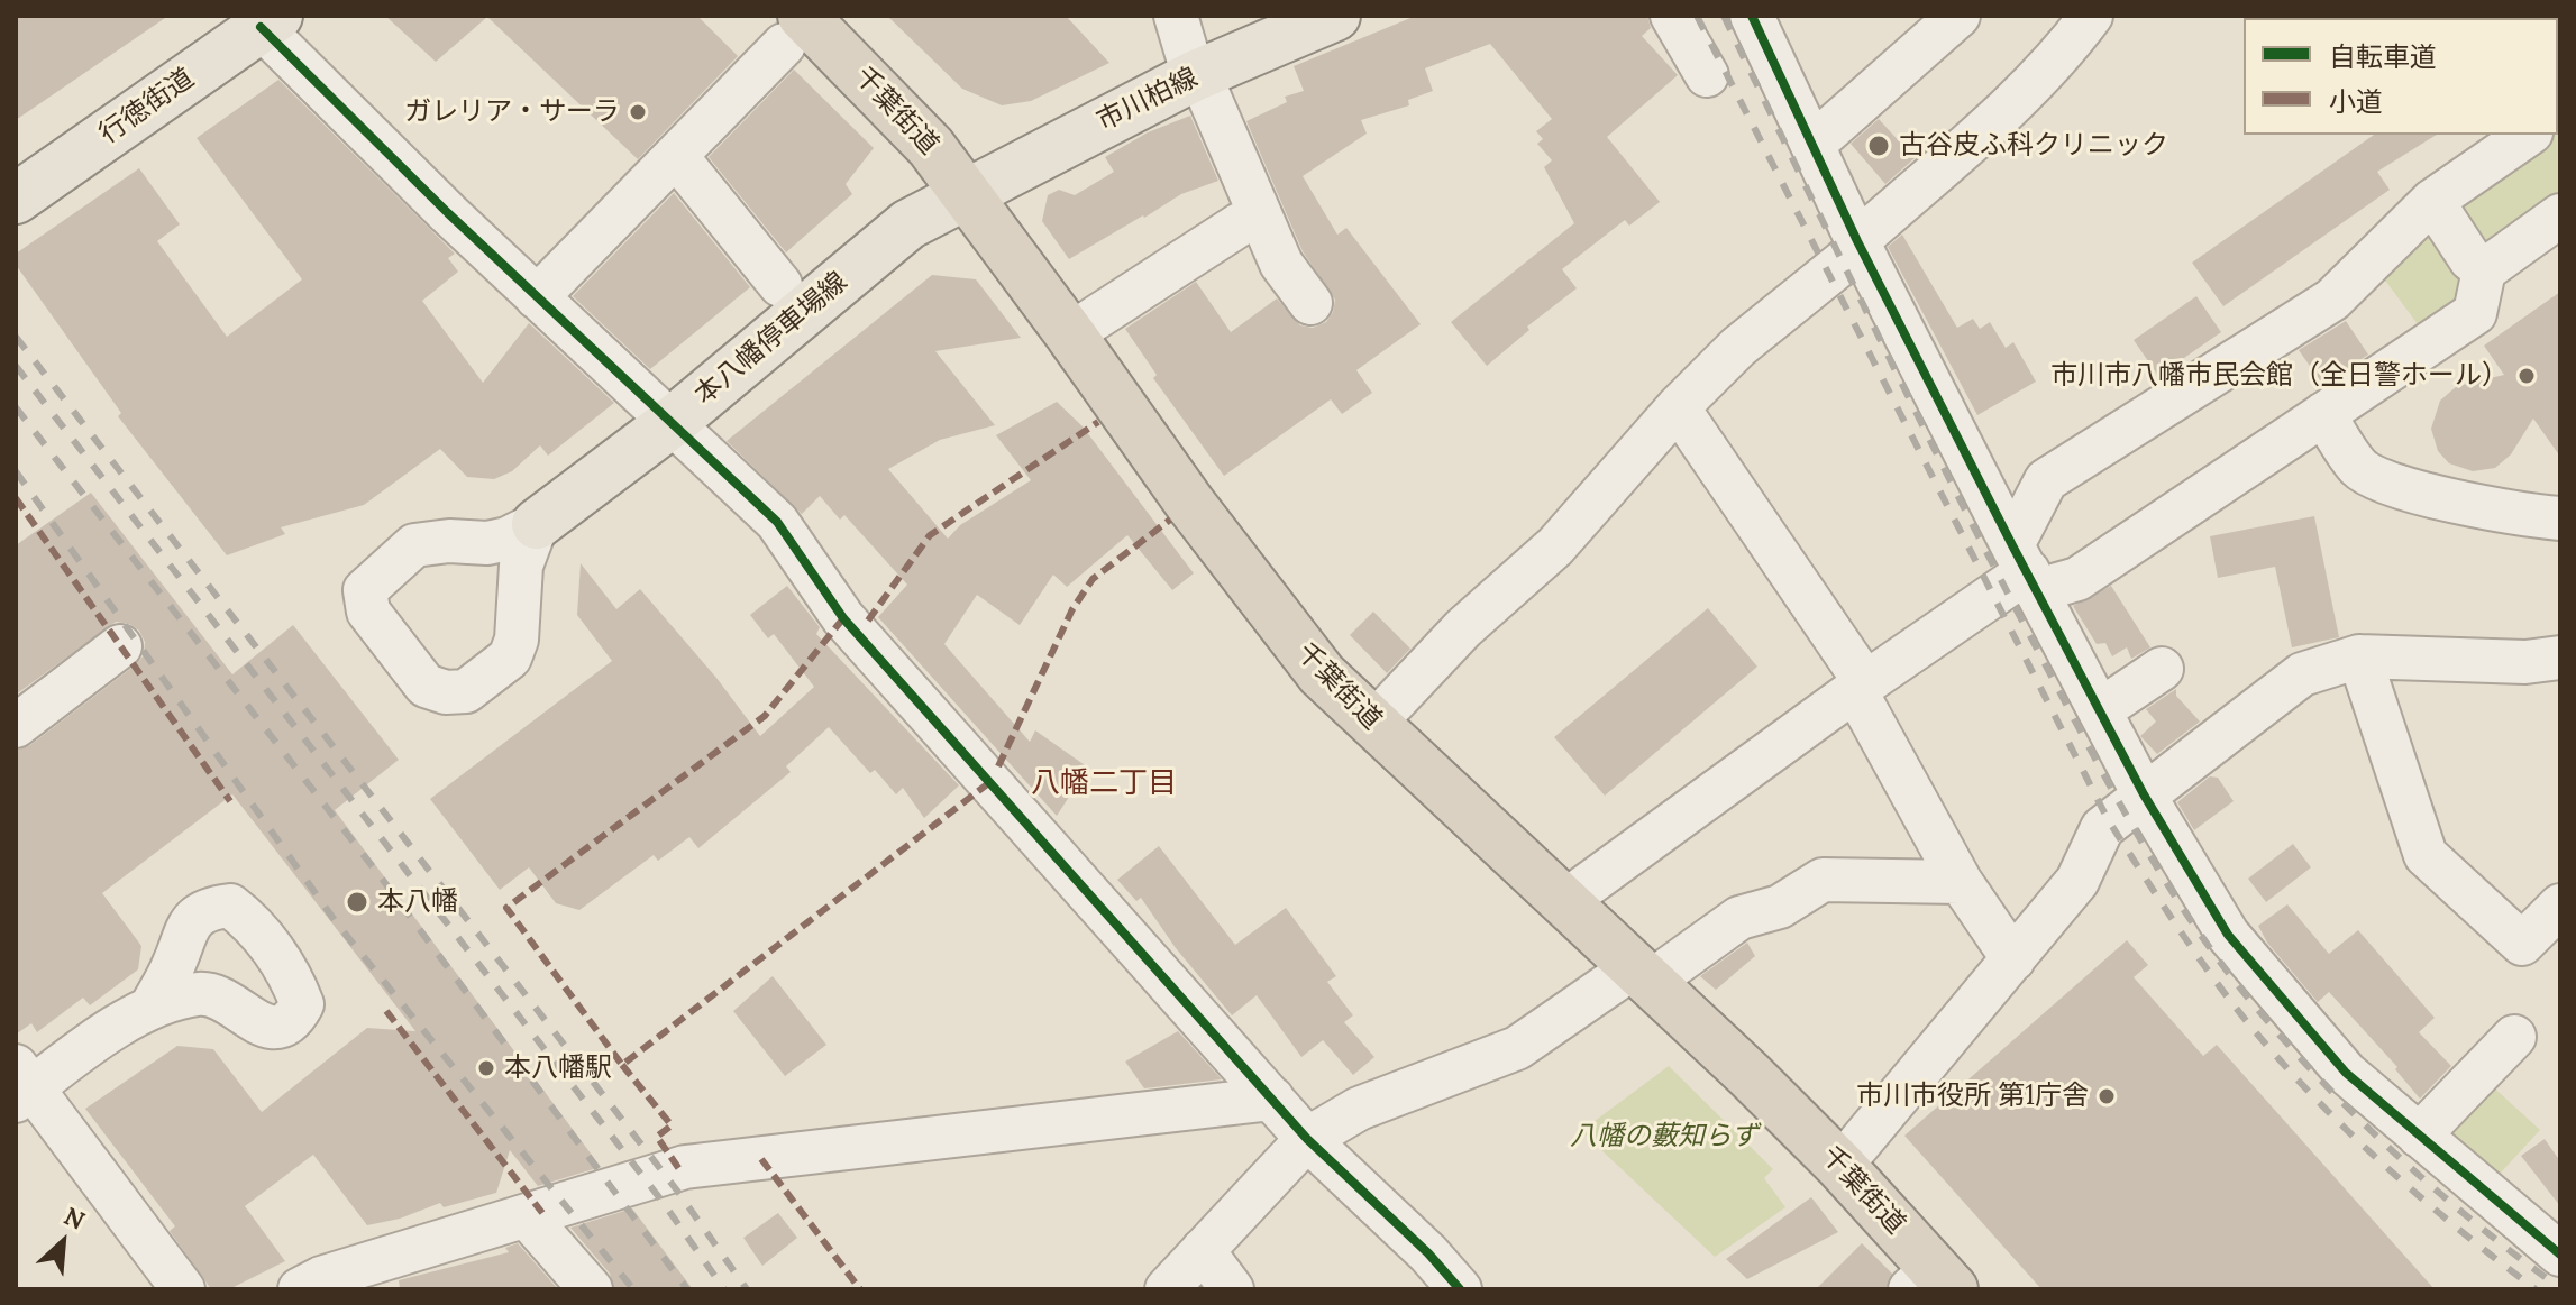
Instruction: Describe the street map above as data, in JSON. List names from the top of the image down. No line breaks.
{"streets":{"highway":["千葉街道"],"main road":["市川柏線","行徳街道","本八幡停車場線"]},"crossings":[["市川柏線","千葉街道"],["市川柏線","本八幡停車場線"],["千葉街道","本八幡停車場線"]],"districts":["八幡二丁目"],"parks":["八幡の藪知らず"],"places":["ガレリア・サーラ","古谷皮ふ科クリニック","市川市八幡市民会館（全日警ホール）","本八幡","本八幡駅","市川市役所 第1庁舎"],"legend":["自転車道","小道"],"north":"top right"}
